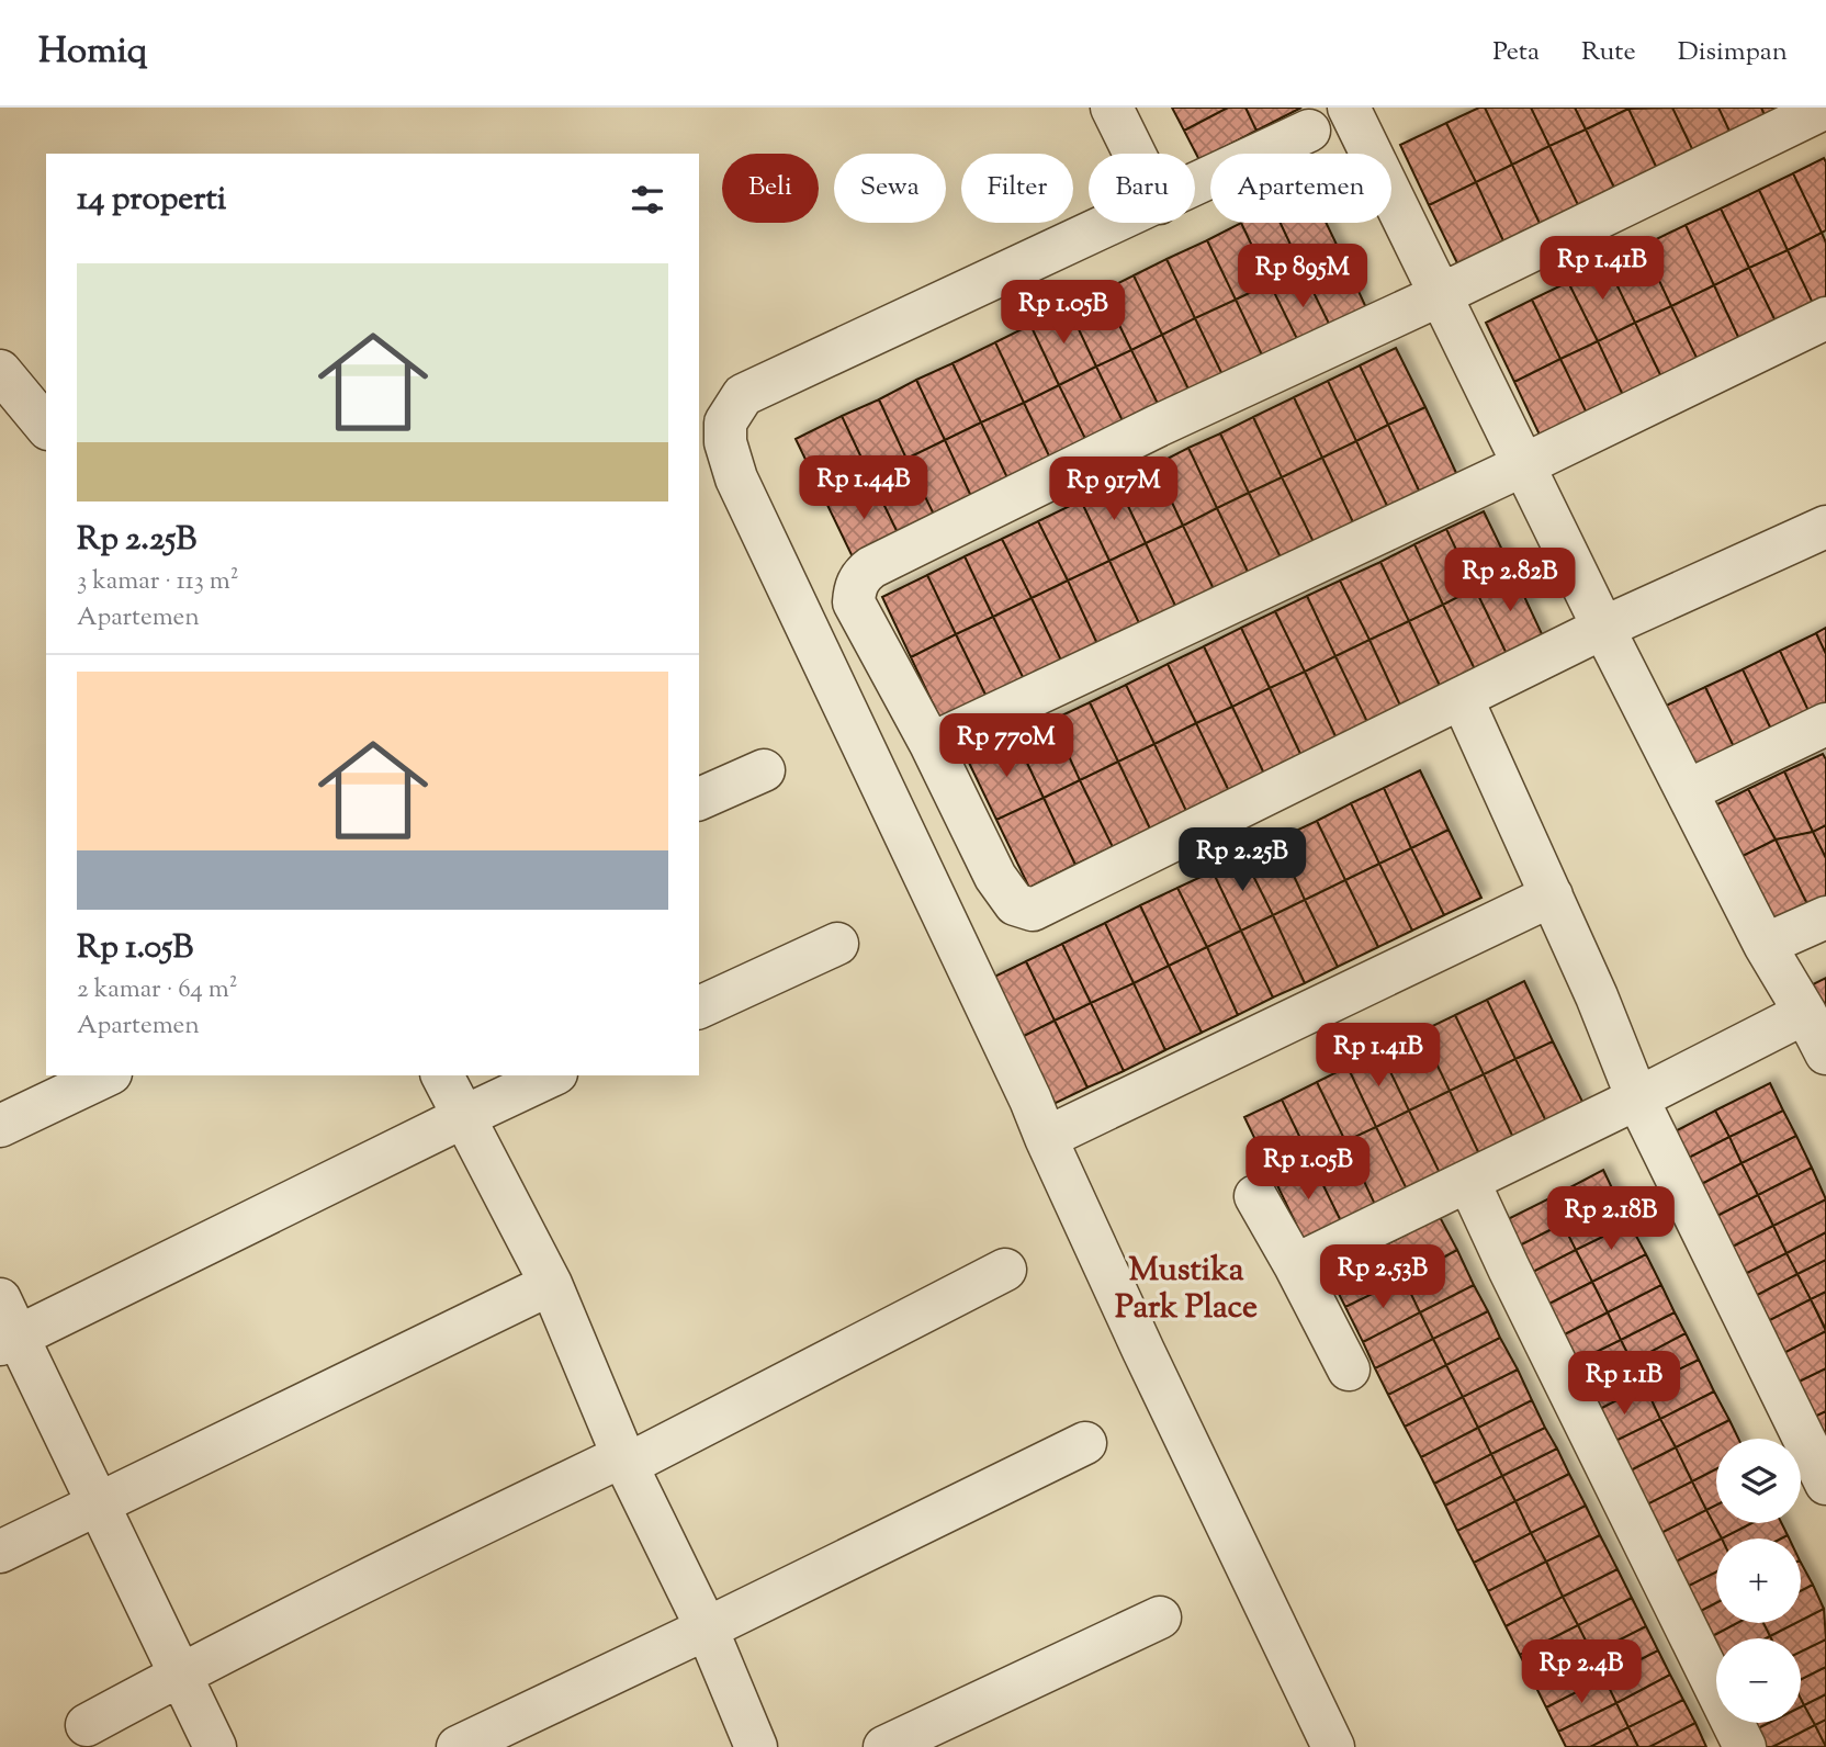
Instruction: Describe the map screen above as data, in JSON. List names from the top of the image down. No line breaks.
{"districts":["Mustika Park Place"],"page":{"header":"Homiq","nav":["Peta","Rute","Disimpan"],"chip":["Beli","Sewa","Filter","Baru","Apartemen"],"heading":"14 properti","price":["Rp 1.41B","Rp 895M","Rp 1.05B","Rp 1.44B","Rp 917M","Rp 2.82B","Rp 770M","Rp 2.25B","Rp 1.41B","Rp 1.05B","Rp 2.18B","Rp 2.53B","Rp 1.1B","Rp 2.4B"],"list":[{"name":"Rp 2.25B","note":"3 kamar · 113 m² · Apartemen"},{"name":"Rp 1.05B","note":"2 kamar · 64 m² · Apartemen"}],"map_buttons":["+","−"]}}
